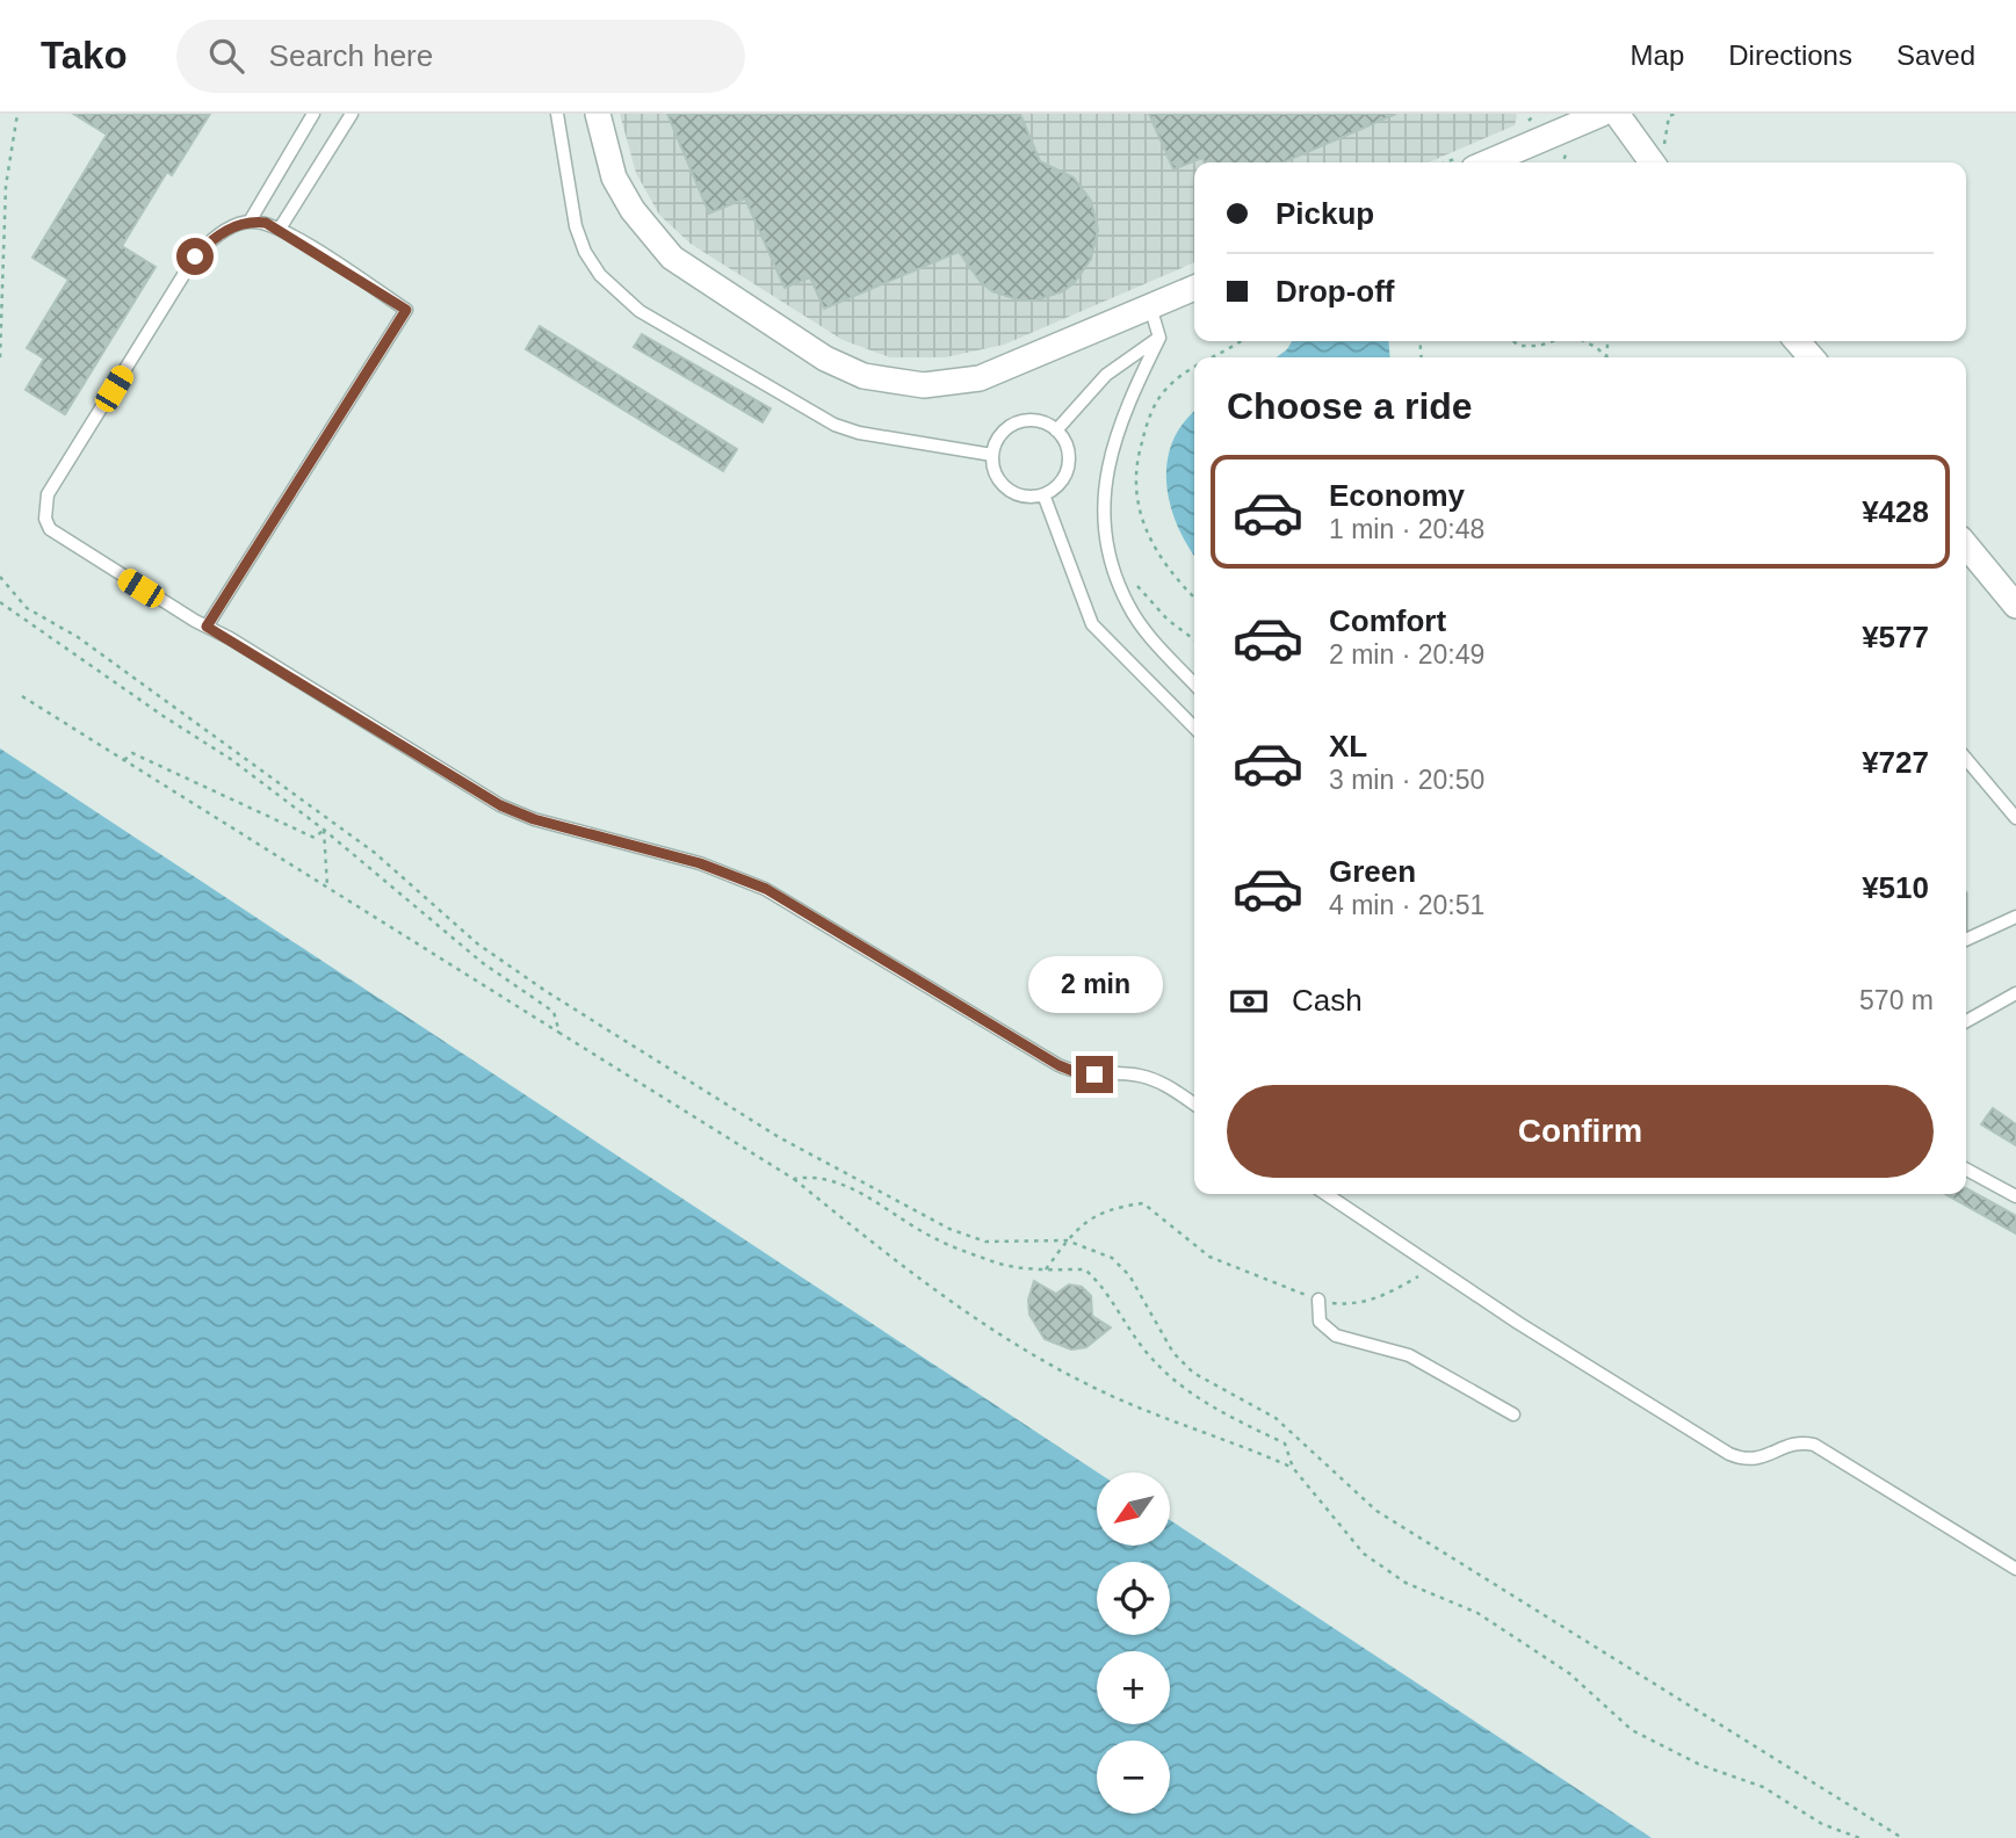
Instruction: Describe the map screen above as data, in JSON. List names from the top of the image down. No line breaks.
{"north":"bottom left","page":{"header":"Tako","search":"Search here","nav":["Map","Directions","Saved"],"banner":["Pickup","Drop-off"],"heading":"Choose a ride","list":[{"name":"Economy","note":"1 min · 20:48","value":"¥428"},{"name":"Comfort","note":"2 min · 20:49","value":"¥577"},{"name":"XL","note":"3 min · 20:50","value":"¥727"},{"name":"Green","note":"4 min · 20:51","value":"¥510"}],"bubble":"2 min","pay":["Cash","570 m"],"buttons":"Confirm","map_buttons":["+","−"]}}
